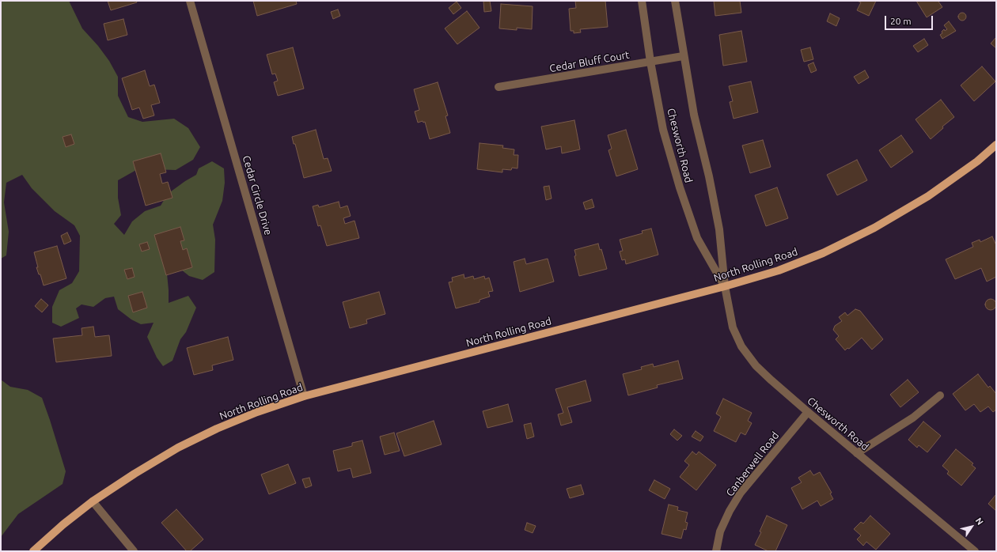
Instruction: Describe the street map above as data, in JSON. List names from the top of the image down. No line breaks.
{"streets":{"main road":["North Rolling Road"],"street":["Cedar Bluff Court","Chesworth Road","Cedar Circle Drive","Canberwell Road"]},"crossings":[["Cedar Bluff Court","Chesworth Road"],["Chesworth Road","North Rolling Road"],["Chesworth Road","Canberwell Road"],["Cedar Circle Drive","North Rolling Road"]],"scale_bar":"20 m","north":"top right"}
